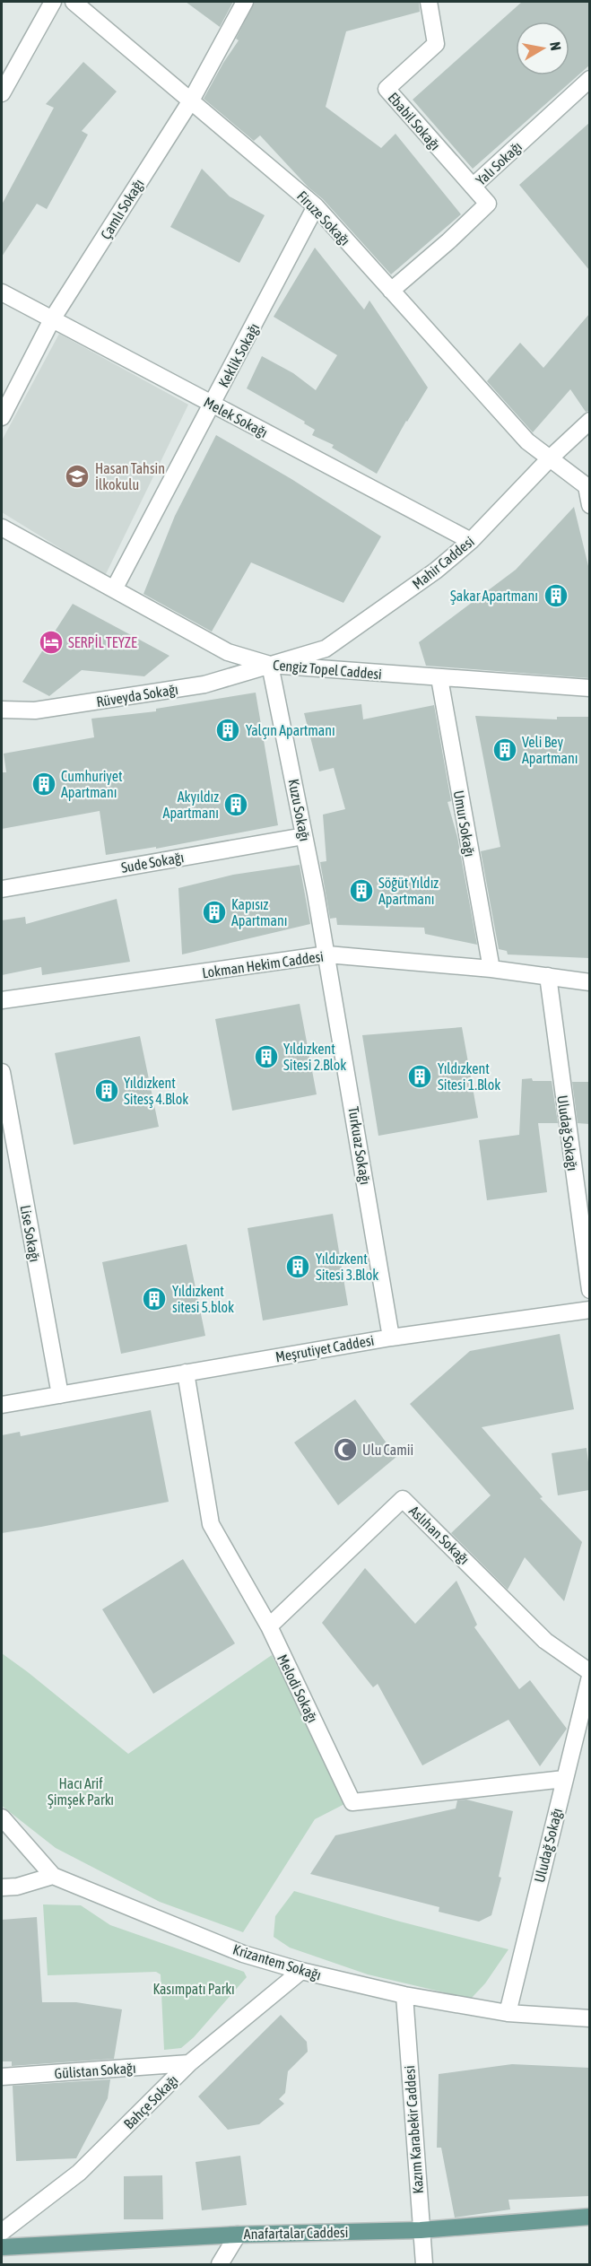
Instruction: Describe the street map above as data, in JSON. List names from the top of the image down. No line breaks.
{"streets":{"main road":["Anafartalar Caddesi"],"street":["Ebabil Sokağı","Yalı Sokağı","Çamlı Sokağı","Firuze Sokağı","Keklik Sokağı","Melek Sokağı","Mahir Caddesi","Cengiz Topel Caddesi","Rüveyda Sokağı","Kuzu Sokağı","Umur Sokağı","Sude Sokağı","Lokman Hekim Caddesi","Uludağ Sokağı","Turkuaz Sokağı","Lise Sokağı","Meşrutiyet Caddesi","Aslıhan Sokağı","Melodi Sokağı","Krizantem Sokağı","Gülistan Sokağı","Bahçe Sokağı","Kazım Karabekir Caddesi"]},"crossings":[["Ebabil Sokağı","Yalı Sokağı"],["Yalı Sokağı","Firuze Sokağı"],["Çamlı Sokağı","Firuze Sokağı"],["Çamlı Sokağı","Melek Sokağı"],["Firuze Sokağı","Keklik Sokağı"],["Firuze Sokağı","Mahir Caddesi"],["Keklik Sokağı","Melek Sokağı"],["Keklik Sokağı","Cengiz Topel Caddesi"],["Melek Sokağı","Mahir Caddesi"],["Mahir Caddesi","Cengiz Topel Caddesi"],["Mahir Caddesi","Rüveyda Sokağı"],["Mahir Caddesi","Kuzu Sokağı"],["Cengiz Topel Caddesi","Rüveyda Sokağı"],["Cengiz Topel Caddesi","Kuzu Sokağı"],["Cengiz Topel Caddesi","Umur Sokağı"],["Rüveyda Sokağı","Kuzu Sokağı"],["Kuzu Sokağı","Sude Sokağı"],["Kuzu Sokağı","Lokman Hekim Caddesi"],["Kuzu Sokağı","Turkuaz Sokağı"],["Umur Sokağı","Lokman Hekim Caddesi"],["Lokman Hekim Caddesi","Uludağ Sokağı"],["Lokman Hekim Caddesi","Turkuaz Sokağı"],["Uludağ Sokağı","Melodi Sokağı"],["Uludağ Sokağı","Krizantem Sokağı"],["Turkuaz Sokağı","Meşrutiyet Caddesi"],["Lise Sokağı","Meşrutiyet Caddesi"],["Meşrutiyet Caddesi","Melodi Sokağı"],["Aslıhan Sokağı","Melodi Sokağı"],["Krizantem Sokağı","Bahçe Sokağı"],["Krizantem Sokağı","Kazım Karabekir Caddesi"],["Gülistan Sokağı","Bahçe Sokağı"],["Kazım Karabekir Caddesi","Anafartalar Caddesi"]],"parks":["Hacı Arif Şimşek Parkı","Kasımpatı Parkı"],"places":{"school or university":["Hasan Tahsin İlkokulu"],"building":["Şakar Apartmanı","Yalçın Apartmanı","Veli Bey Apartmanı","Cumhuriyet Apartmanı","Akyıldız Apartmanı","Söğüt Yıldız Apartmanı","Kapısız Apartmanı","Yıldızkent Sitesi 2.Blok","Yıldızkent Sitesi 1.Blok","Yıldızkent Sitesş 4.Blok","Yıldızkent Sitesi 3.Blok","Yıldızkent sitesi 5.blok"],"hotel":["SERPİL TEYZE"],"mosque":["Ulu Camii"]},"north":"right"}
